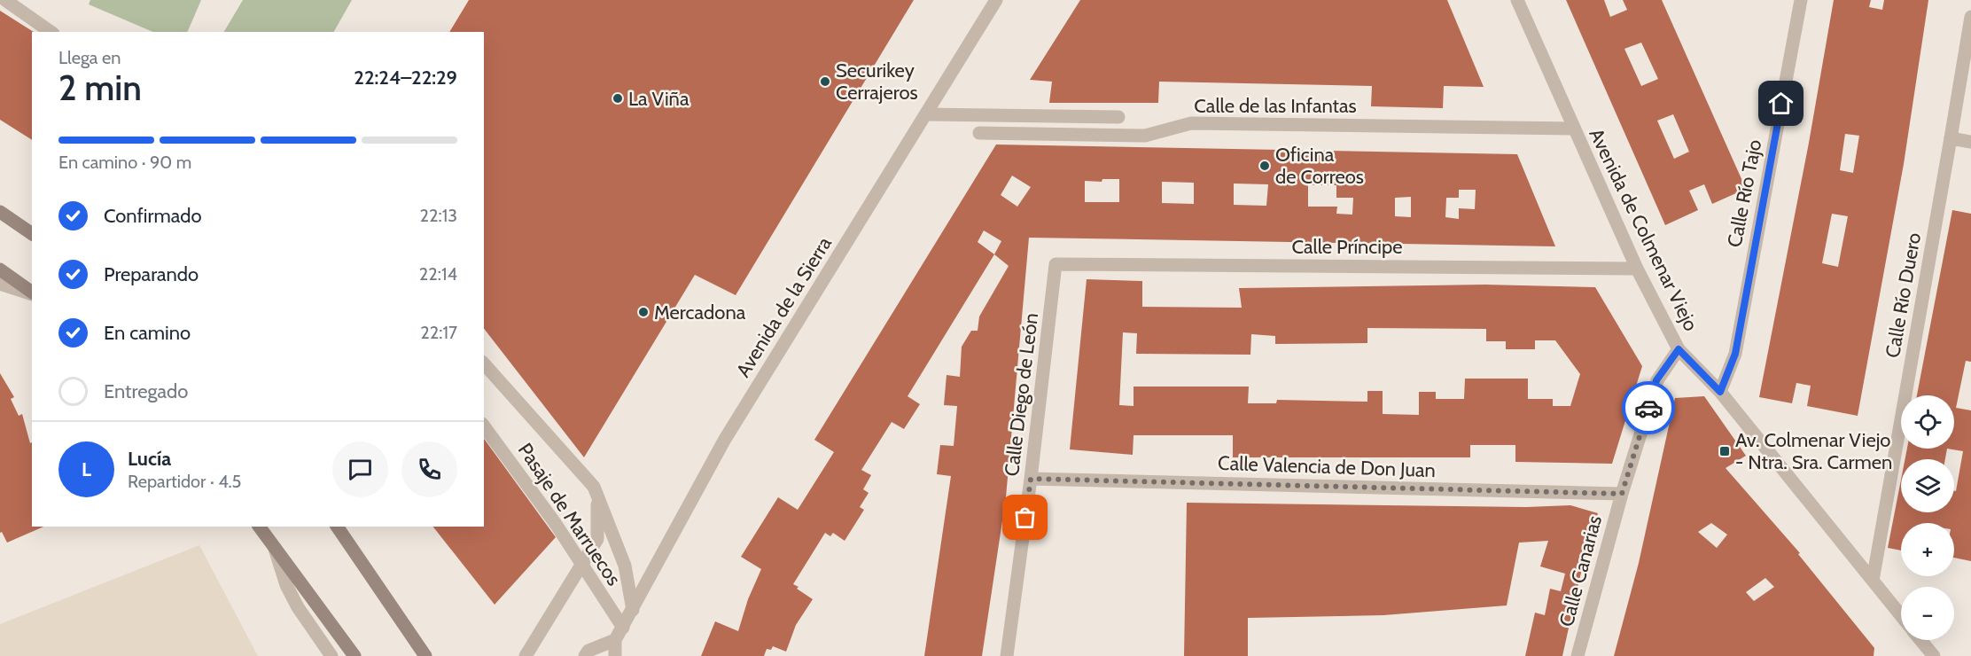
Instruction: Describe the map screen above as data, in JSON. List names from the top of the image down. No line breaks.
{"streets":{"street":["Calle de las Infantas","Calle Río Tajo","Avenida de Colmenar Viejo","Calle Príncipe","Calle Río Duero","Avenida de la Sierra","Calle Diego de León","Calle Valencia de Don Juan","Pasaje de Marruecos","Calle Canarias"]},"crossings":[["Calle de las Infantas","Avenida de Colmenar Viejo"],["Calle Río Tajo","Avenida de Colmenar Viejo"],["Avenida de Colmenar Viejo","Calle Príncipe"],["Avenida de Colmenar Viejo","Calle Río Duero"],["Avenida de Colmenar Viejo","Calle Canarias"],["Calle Príncipe","Calle Diego de León"],["Avenida de la Sierra","Pasaje de Marruecos"],["Calle Diego de León","Calle Valencia de Don Juan"],["Calle Valencia de Don Juan","Calle Canarias"]],"places":{"other":["Securikey Cerrajeros","La Viña","Oficina de Correos","Mercadona"],"transit":["Av. Colmenar Viejo - Ntra. Sra. Carmen"]},"page":{"heading":["2 min","Llega en","22:24–22:29"],"panel":["Lucía","Repartidor · 4.5"],"bar":"En camino · 90 m","list":[["Confirmado","22:13"],["Preparando","22:14"],["En camino","22:17"],"Entregado"],"map_buttons":["+","−"],"round":"L"}}
